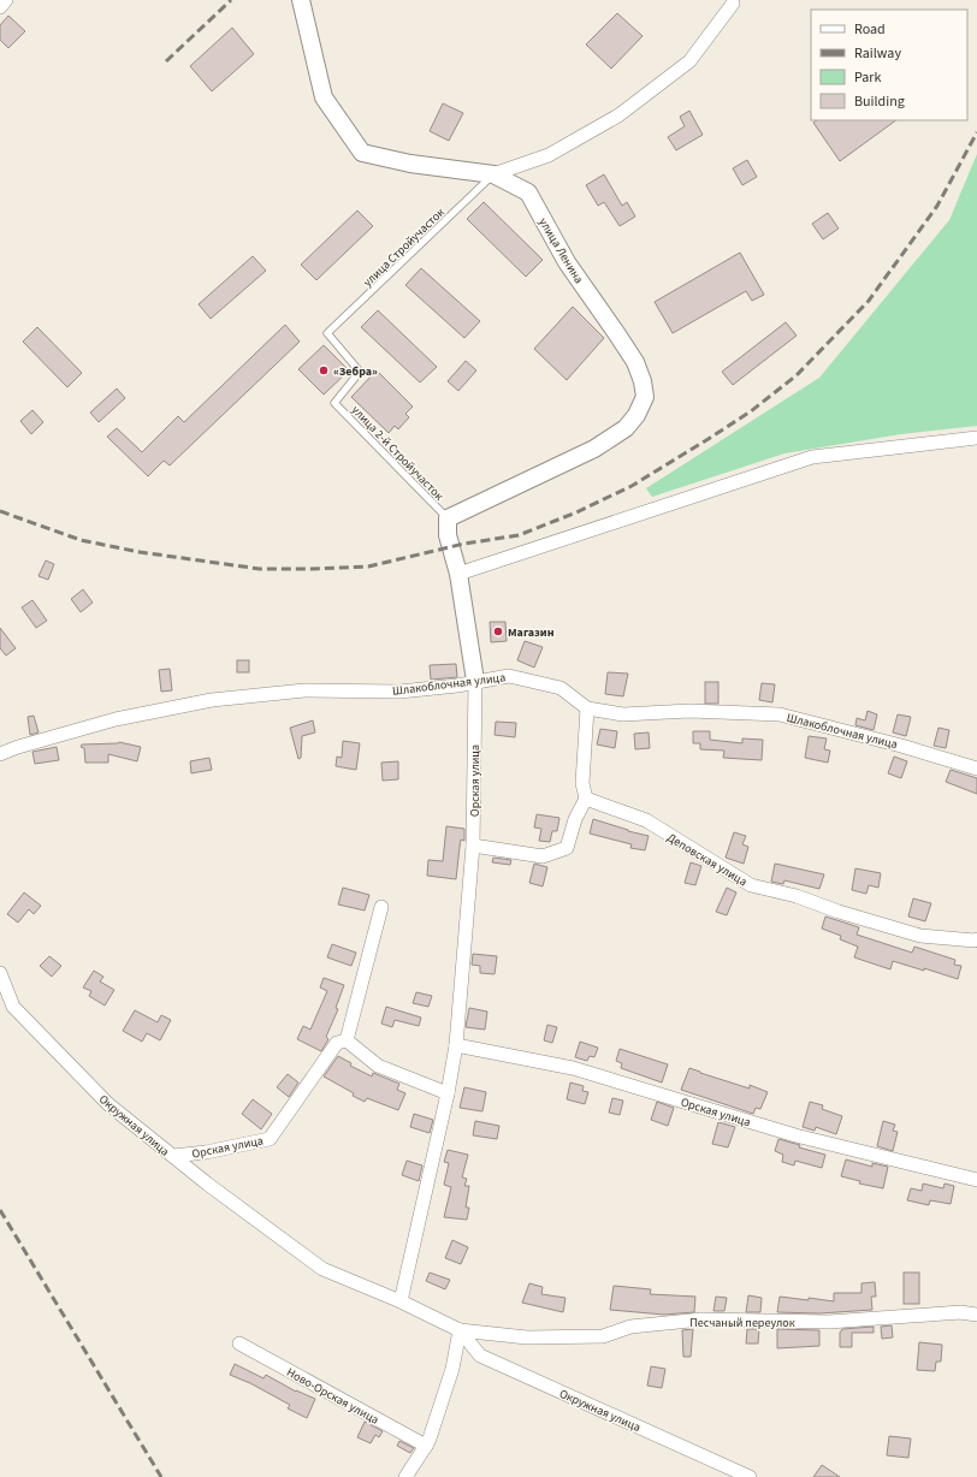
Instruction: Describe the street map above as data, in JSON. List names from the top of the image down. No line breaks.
{"streets":{"street":["улица Ленина","Шлакоблочная улица","Орская улица","Деповская улица","Окружная улица","Песчаный переулок","Ново-Орская улица"],"lane":["улица Стройучасток","улица 2-й Стройучасток"]},"crossings":[["улица Стройучасток","улица Ленина"],["улица Стройучасток","улица 2-й Стройучасток"],["улица Ленина","улица 2-й Стройучасток"],["улица Ленина","Орская улица"],["улица 2-й Стройучасток","Орская улица"],["Шлакоблочная улица","Орская улица"],["Орская улица","Окружная улица"],["Орская улица","Песчаный переулок"],["Окружная улица","Песчаный переулок"]],"places":["«Зебра»","Магазин"],"legend":["Road","Railway","Park","Building"]}
